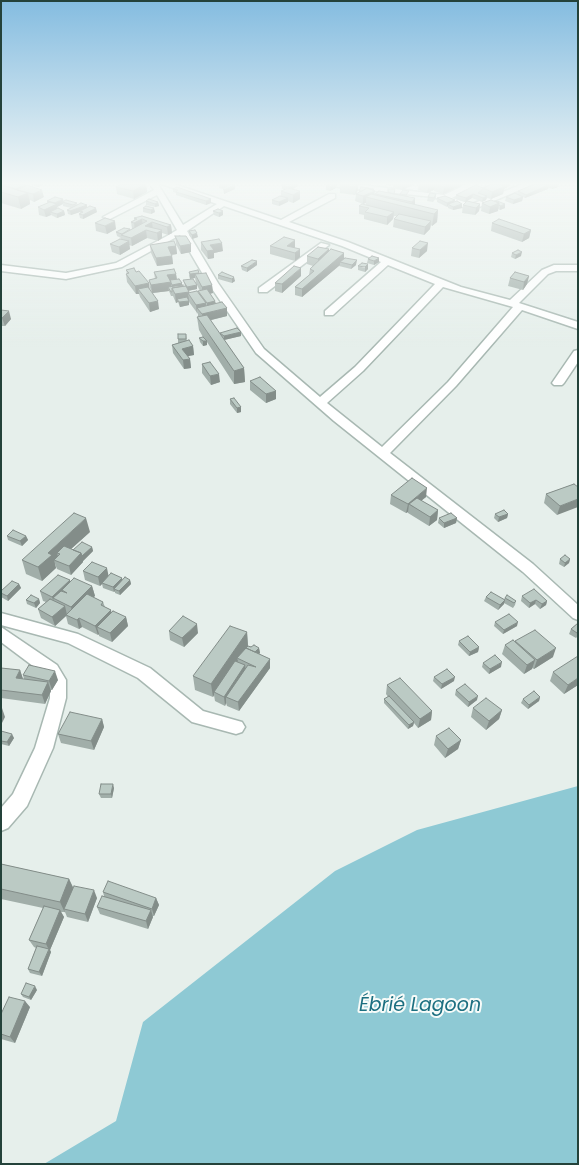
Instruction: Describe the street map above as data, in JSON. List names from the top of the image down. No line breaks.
{"water":["Ébrié Lagoon"]}
